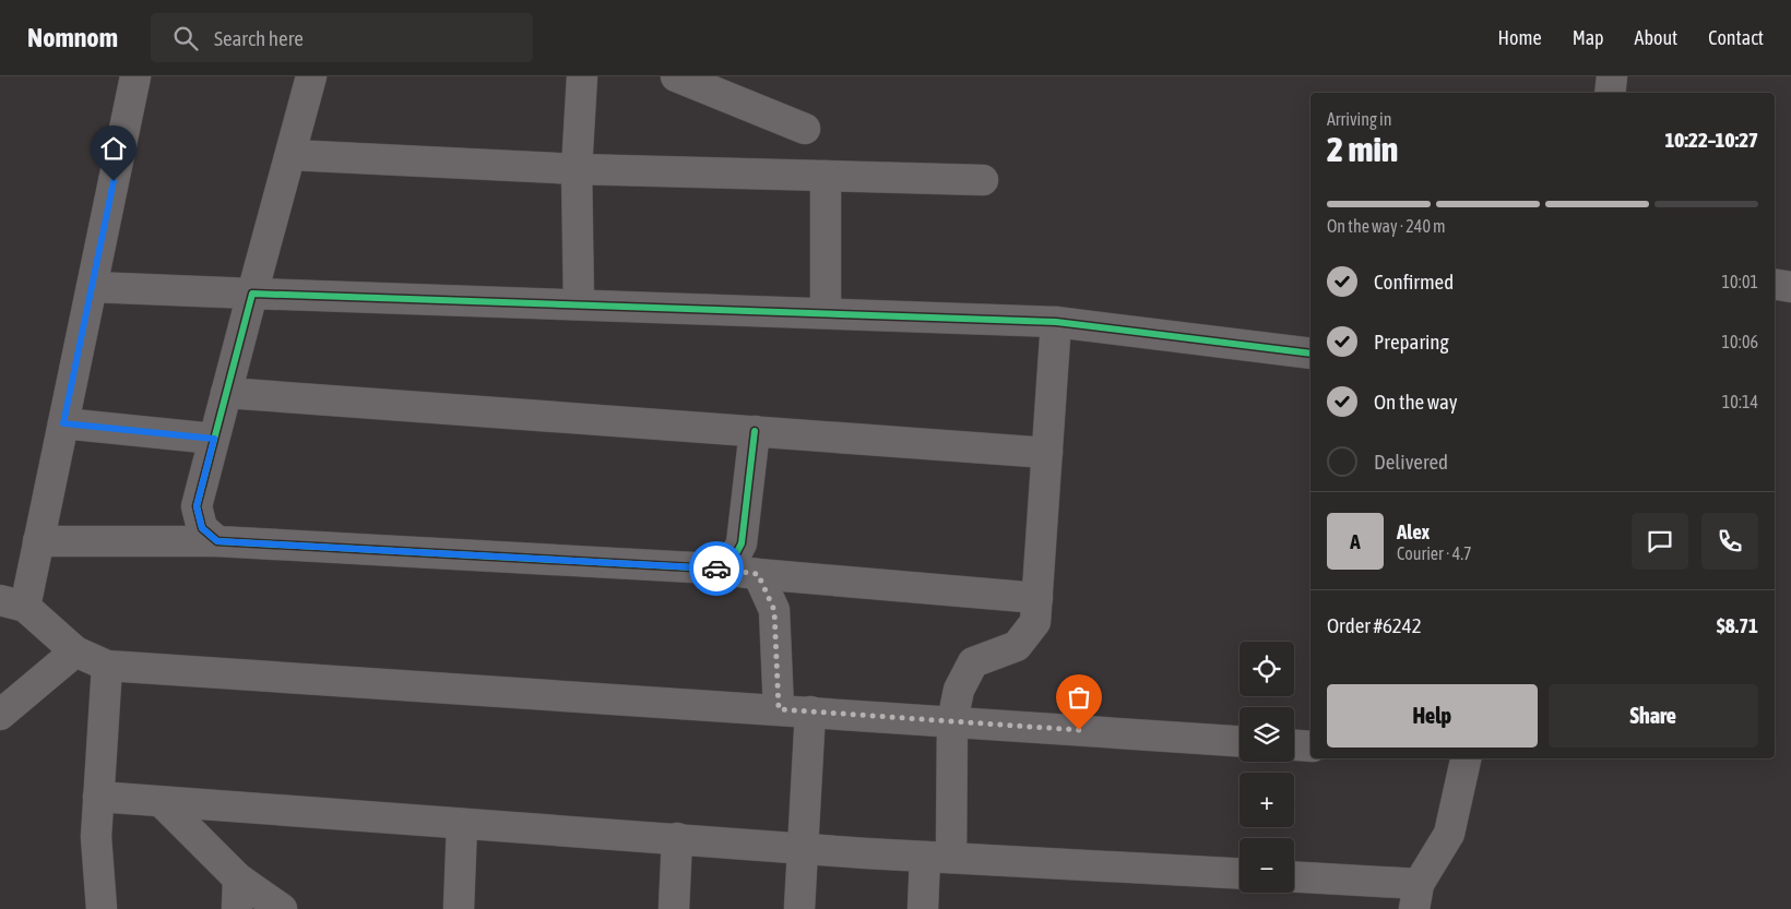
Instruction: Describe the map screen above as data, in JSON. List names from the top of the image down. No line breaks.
{"page":{"header":"Nomnom","search":"Search here","nav":["Home","Map","About","Contact"],"heading":["2 min","Arriving in","10:22–10:27"],"panel":["Alex","Courier · 4.7","Order #6242","$8.71"],"bar":"On the way · 240 m","list":[["Confirmed","10:01"],["Preparing","10:06"],["On the way","10:14"],"Delivered"],"round":"A","map_buttons":["+","−"],"buttons":["Help","Share"]}}
